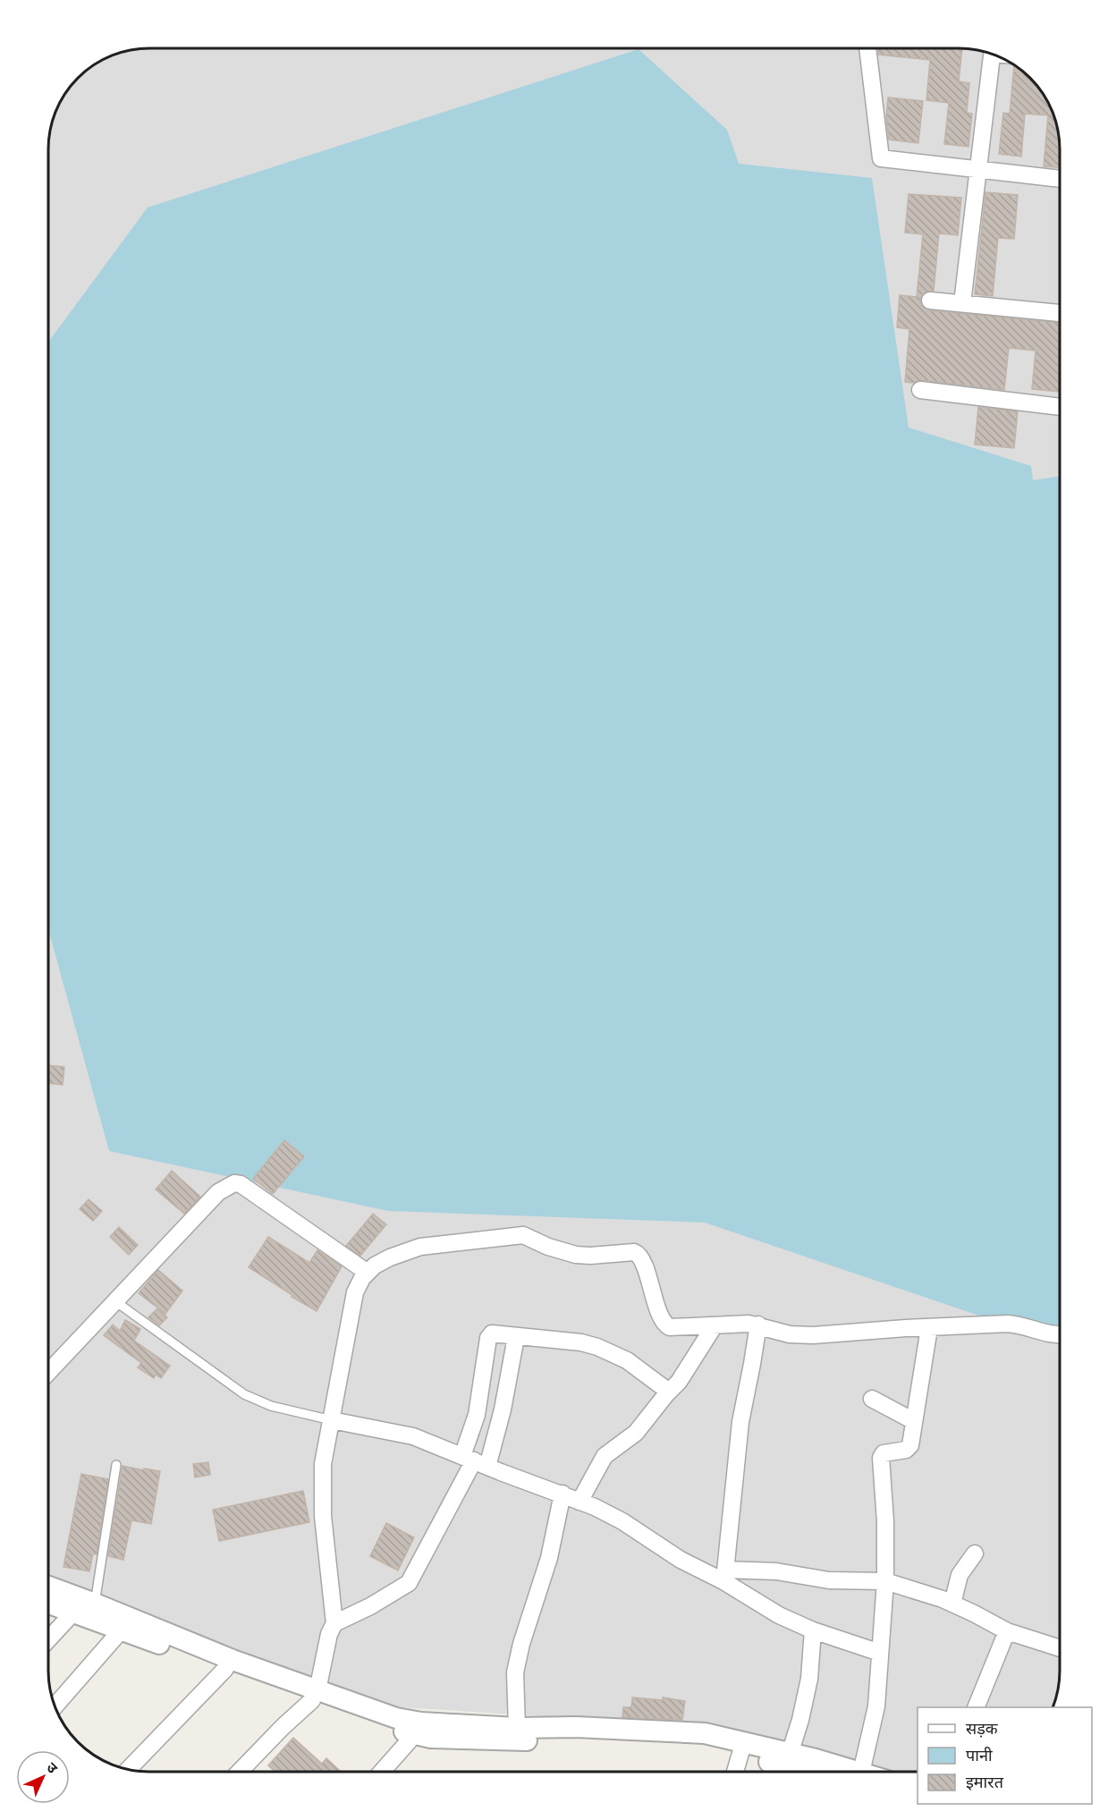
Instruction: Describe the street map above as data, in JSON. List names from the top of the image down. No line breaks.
{"legend":["सड़क","पानी","इमारत"],"north":"top right"}
